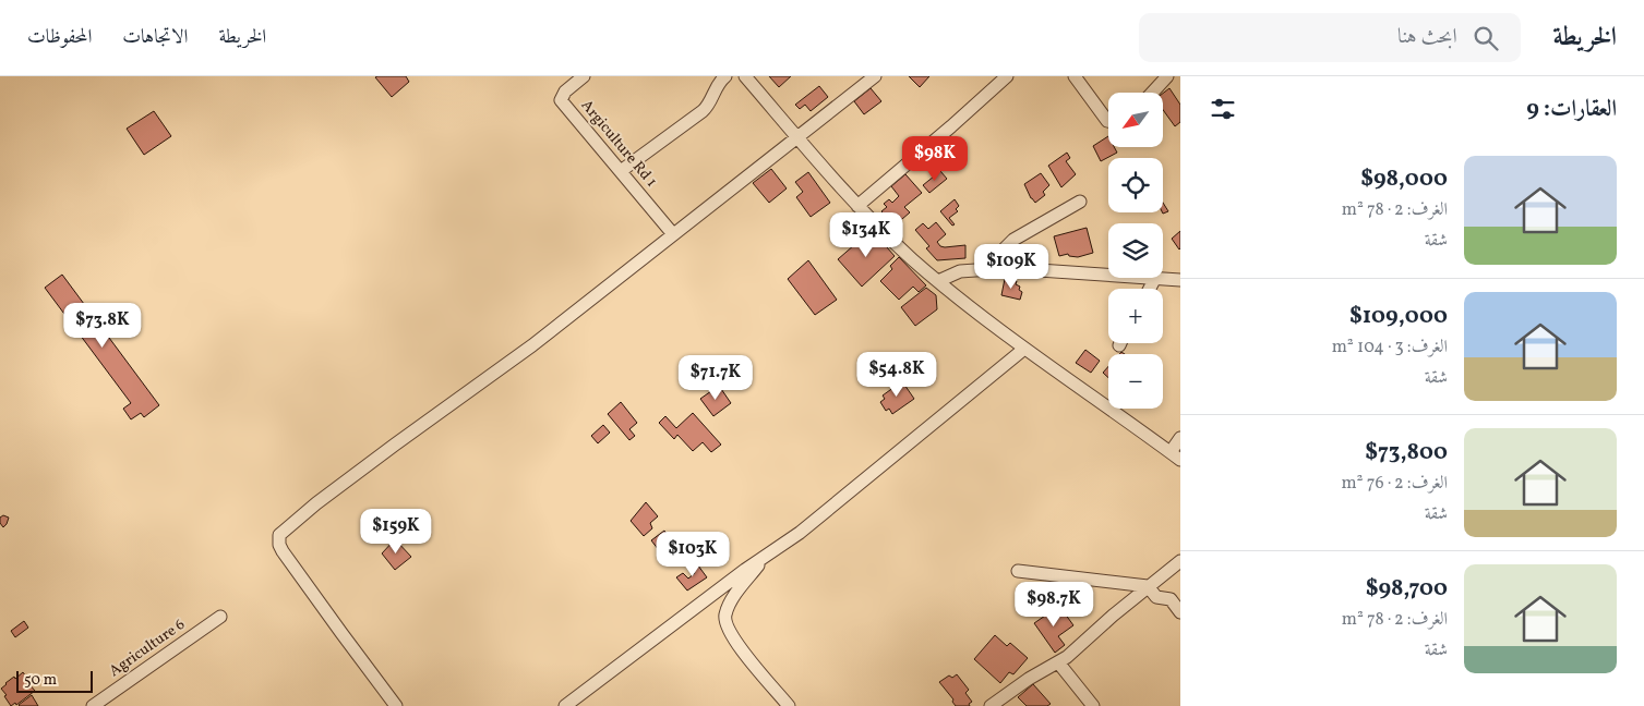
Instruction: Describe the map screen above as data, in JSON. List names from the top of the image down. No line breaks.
{"streets":{"street":["Argiculture Rd 1","Agriculture 6"]},"scale_bar":"50 m","north":"bottom left","page":{"header":"الخريطة","search":"ابحث هنا","nav":["الخريطة","الاتجاهات","المحفوظات"],"heading":"العقارات: 9","map_buttons":["+","−"],"price":["$98K","$134K","$109K","$73.8K","$54.8K","$71.7K","$159K","$103K","$98.7K"],"list":[{"name":"$98,000","note":"الغرف: 2 · 78 m² · شقة"},{"name":"$109,000","note":"الغرف: 3 · 104 m² · شقة"},{"name":"$73,800","note":"الغرف: 2 · 76 m² · شقة"},{"name":"$98,700","note":"الغرف: 2 · 78 m² · شقة"}],"scale":"50 m"}}
